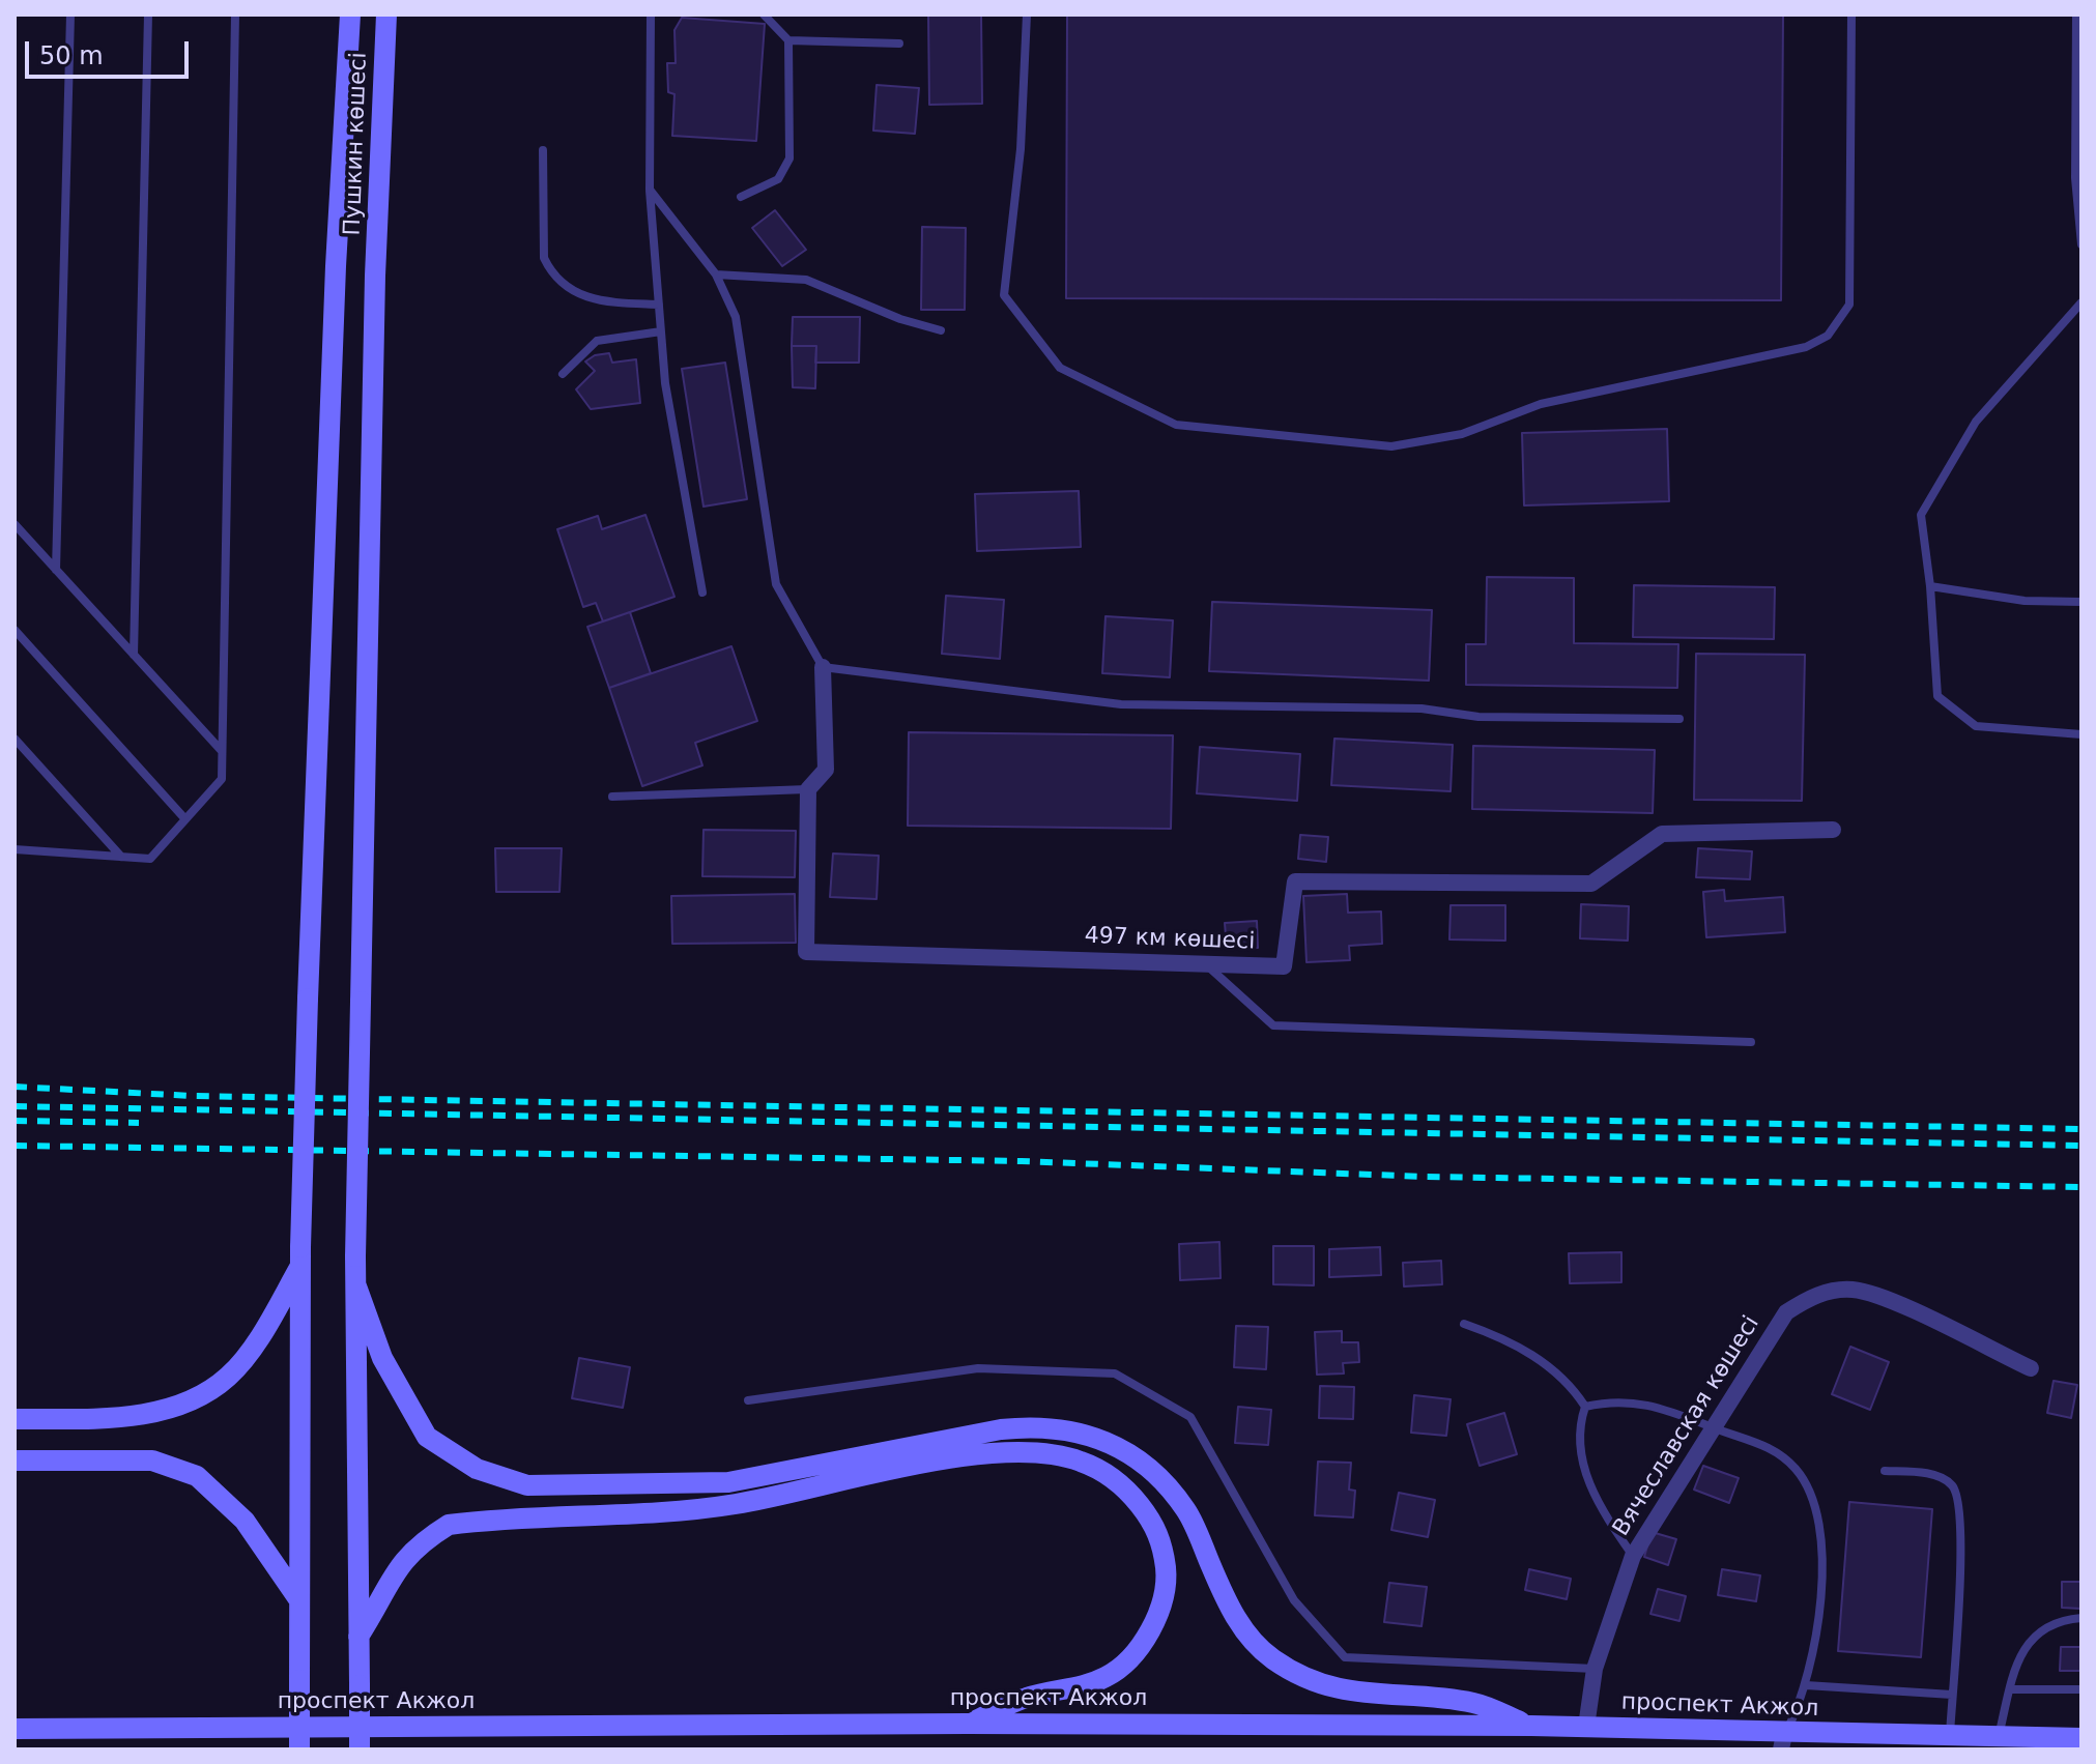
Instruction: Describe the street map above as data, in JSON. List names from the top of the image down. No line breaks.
{"streets":{"main road":["Пушкин көшесі","проспект Акжол"],"street":["497 км көшесі","Вячеславская көшесі"]},"crossings":[["Вячеславская көшесі","проспект Акжол"]],"scale_bar":"50 m"}
